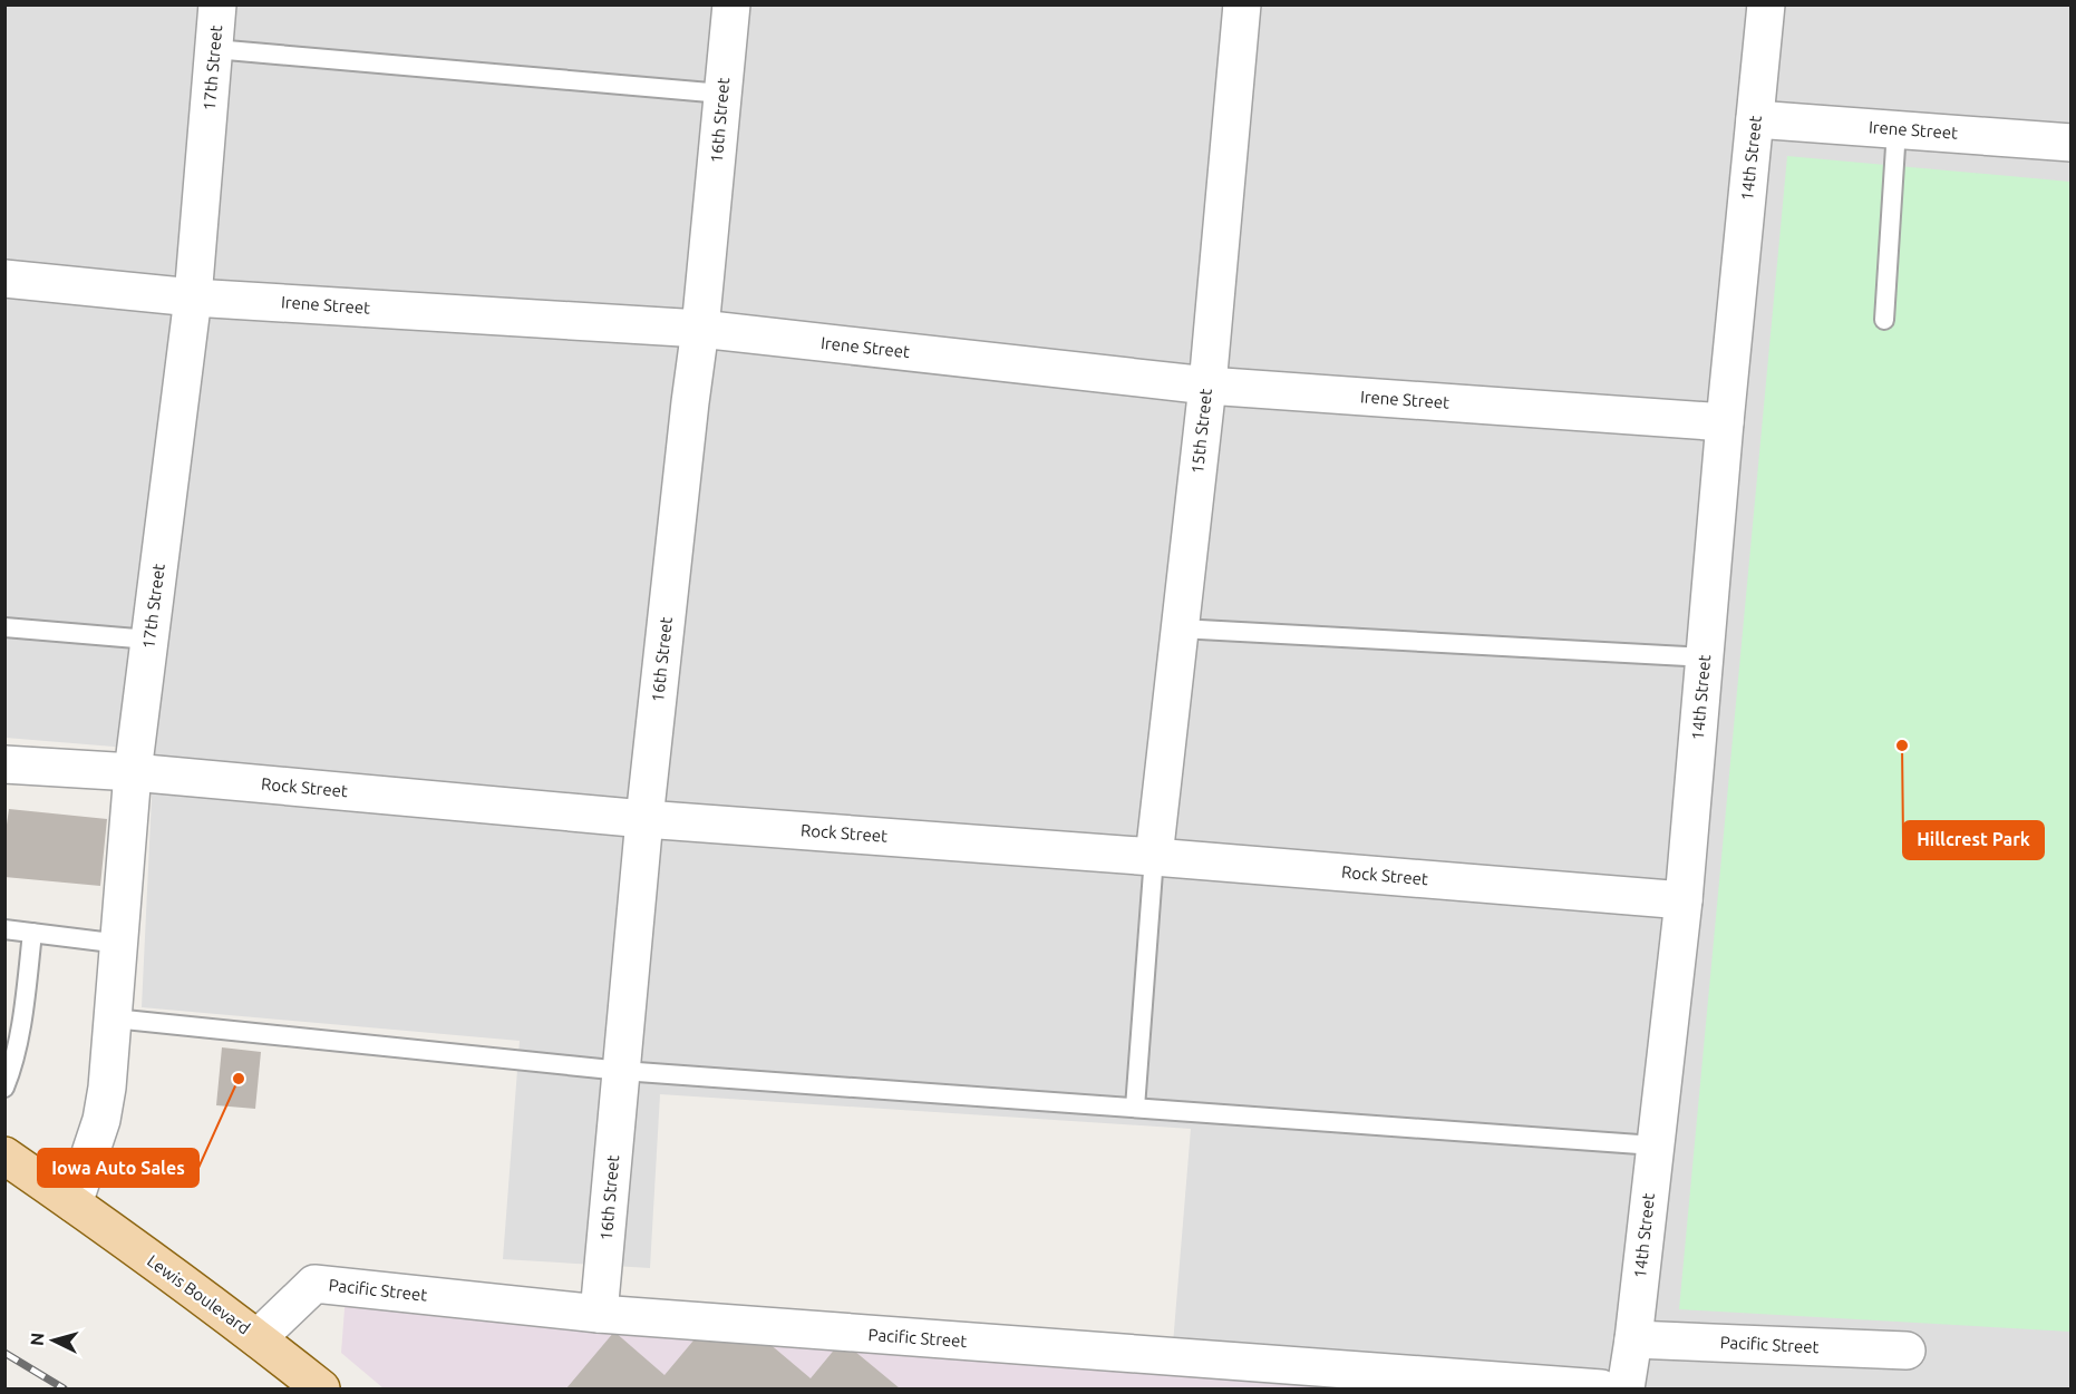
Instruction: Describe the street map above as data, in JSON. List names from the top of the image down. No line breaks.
{"streets":{"main road":["Lewis Boulevard"],"street":["17th Street","16th Street","Irene Street","14th Street","15th Street","Rock Street","Pacific Street"]},"crossings":[["17th Street","Irene Street"],["17th Street","Rock Street"],["17th Street","Lewis Boulevard"],["16th Street","Irene Street"],["16th Street","Rock Street"],["16th Street","Pacific Street"],["Irene Street","14th Street"],["Irene Street","15th Street"],["14th Street","Rock Street"],["14th Street","Pacific Street"],["15th Street","Rock Street"],["Pacific Street","Lewis Boulevard"]],"places":["Hillcrest Park","Iowa Auto Sales"],"north":"left"}
